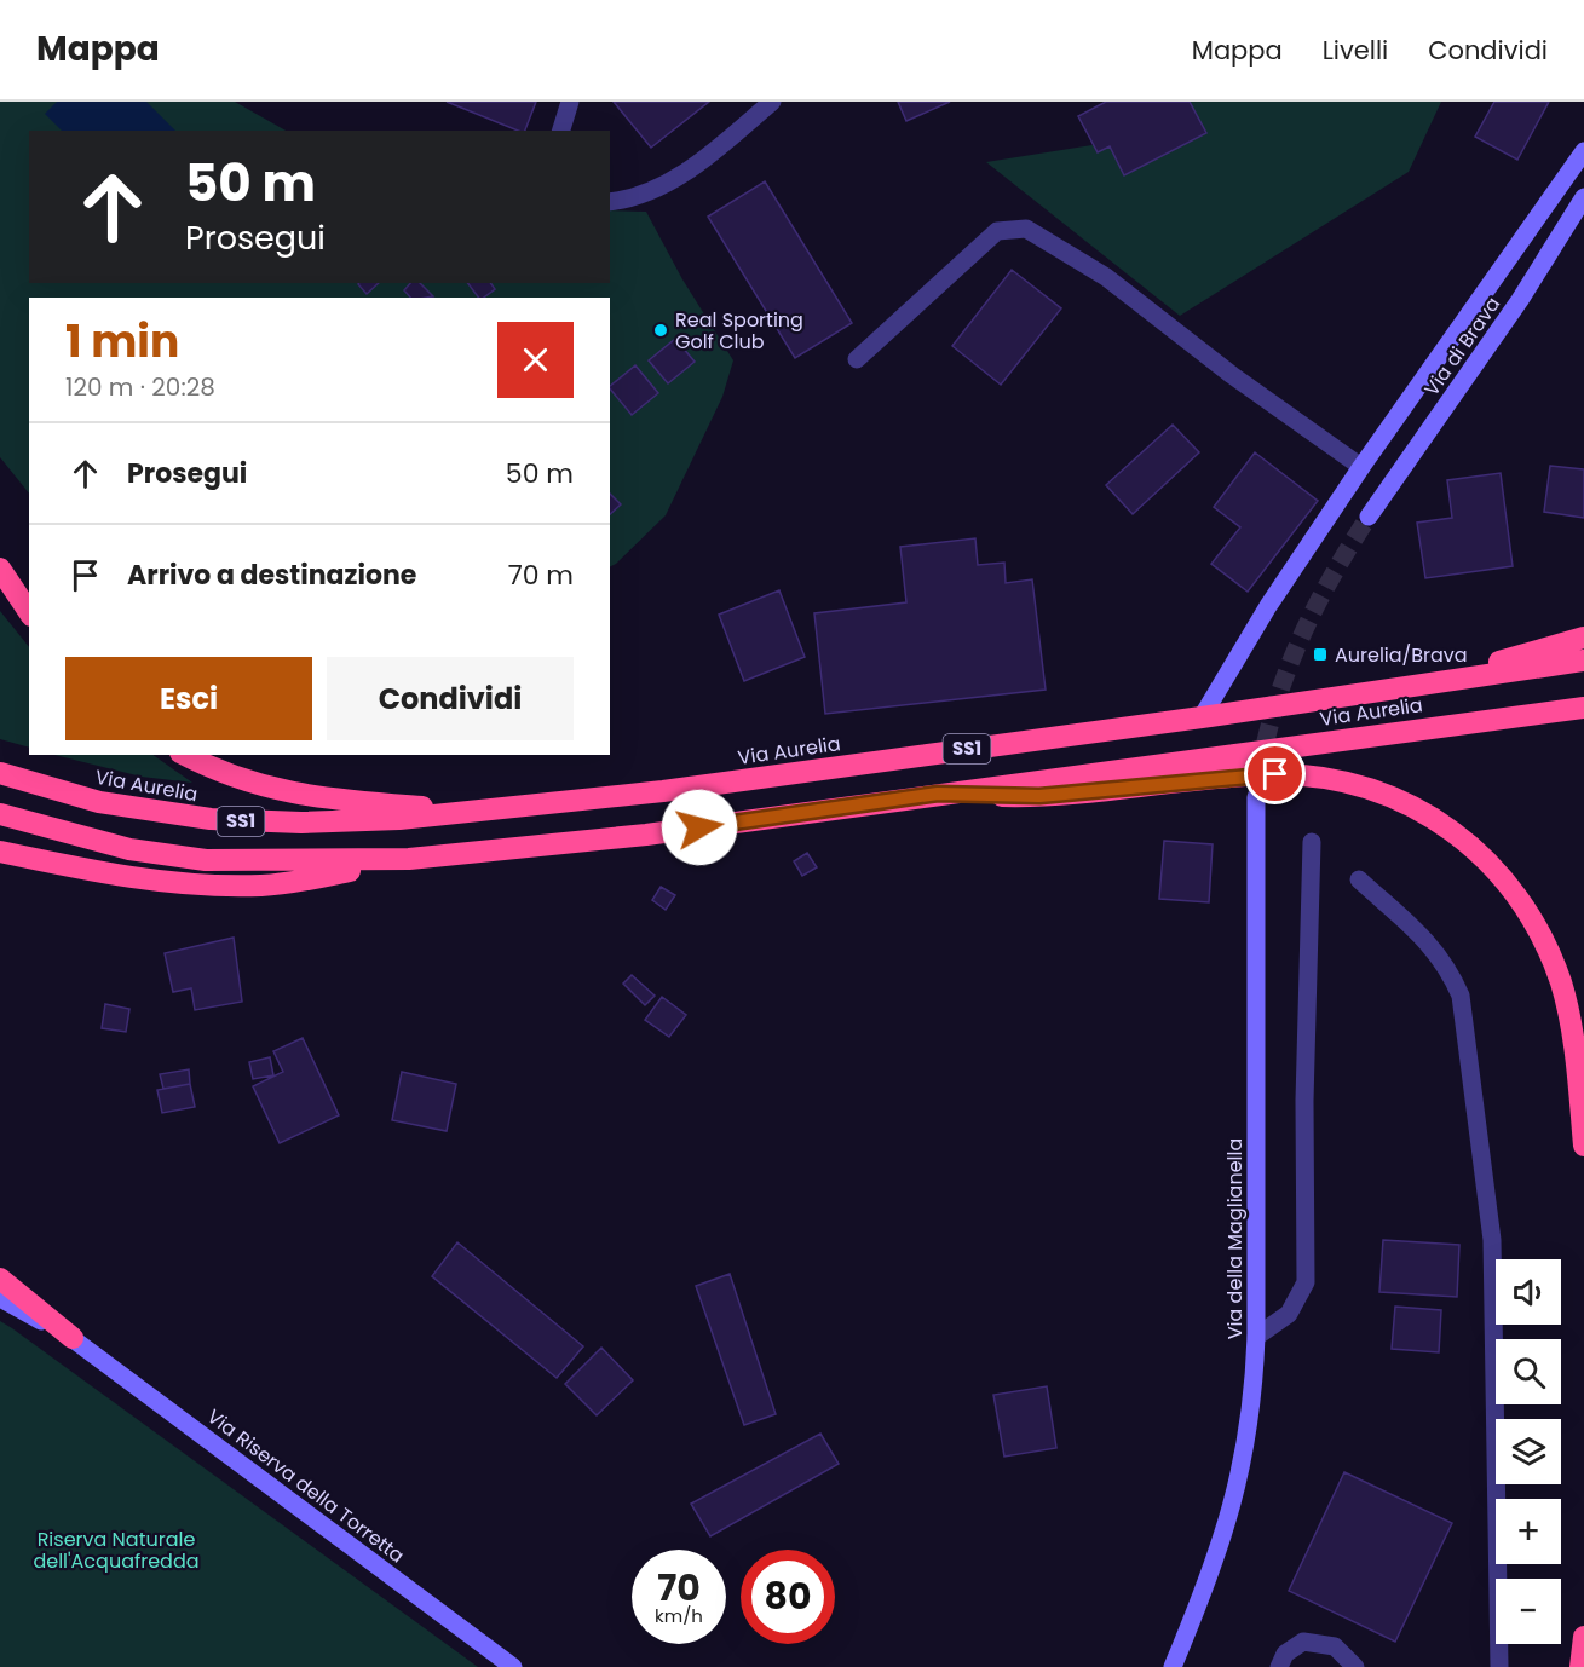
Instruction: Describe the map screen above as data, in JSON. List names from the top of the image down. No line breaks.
{"streets":{"highway":["Via Aurelia","SS1"],"street":["Via di Brava","Via della Maglianella","Via Riserva della Torretta"]},"parks":["Riserva Naturale dell'Acquafredda"],"places":{"other":["Real Sporting Golf Club"],"transit":["Aurelia/Brava"]},"page":{"header":"Mappa","nav":["Mappa","Livelli","Condividi"],"turn":["50 m","Prosegui"],"heading":["1 min","120 m · 20:28"],"list":[{"name":"Prosegui","value":"50 m"},{"name":"Arrivo a destinazione","value":"70 m"}],"buttons":["Esci","Condividi"],"map_buttons":["+","−"],"speed":"70 km/h","limit":"80"}}
